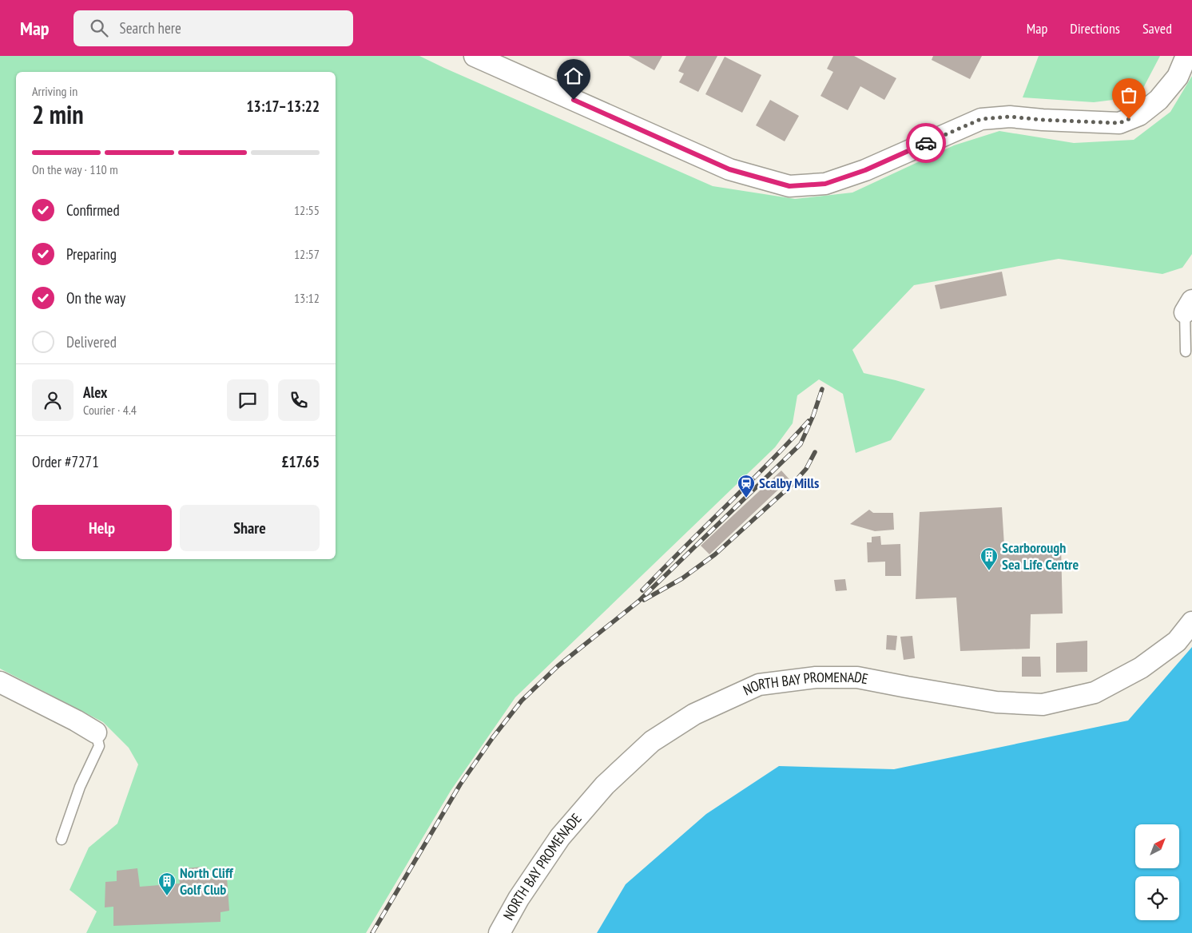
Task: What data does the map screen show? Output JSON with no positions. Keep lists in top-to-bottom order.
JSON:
{
  "streets": {
    "street": ["NORTH BAY PROMENADE"]
  },
  "places": {
    "station": ["Scalby Mills"],
    "building": ["Scarborough Sea Life Centre", "North Cliff Golf Club"]
  },
  "north": "top right",
  "page": {
    "header": "Map",
    "search": "Search here",
    "nav": ["Map", "Directions", "Saved"],
    "heading": ["2 min", "Arriving in", "13:17–13:22"],
    "panel": [
      "Alex",
      "Courier · 4.4",
      "Order #7271",
      "£17.65"
    ],
    "bar": "On the way · 110 m",
    "list": [
      ["Confirmed", "12:55"],
      ["Preparing", "12:57"],
      ["On the way", "13:12"],
      "Delivered"
    ],
    "buttons": ["Help", "Share"]
  }
}
